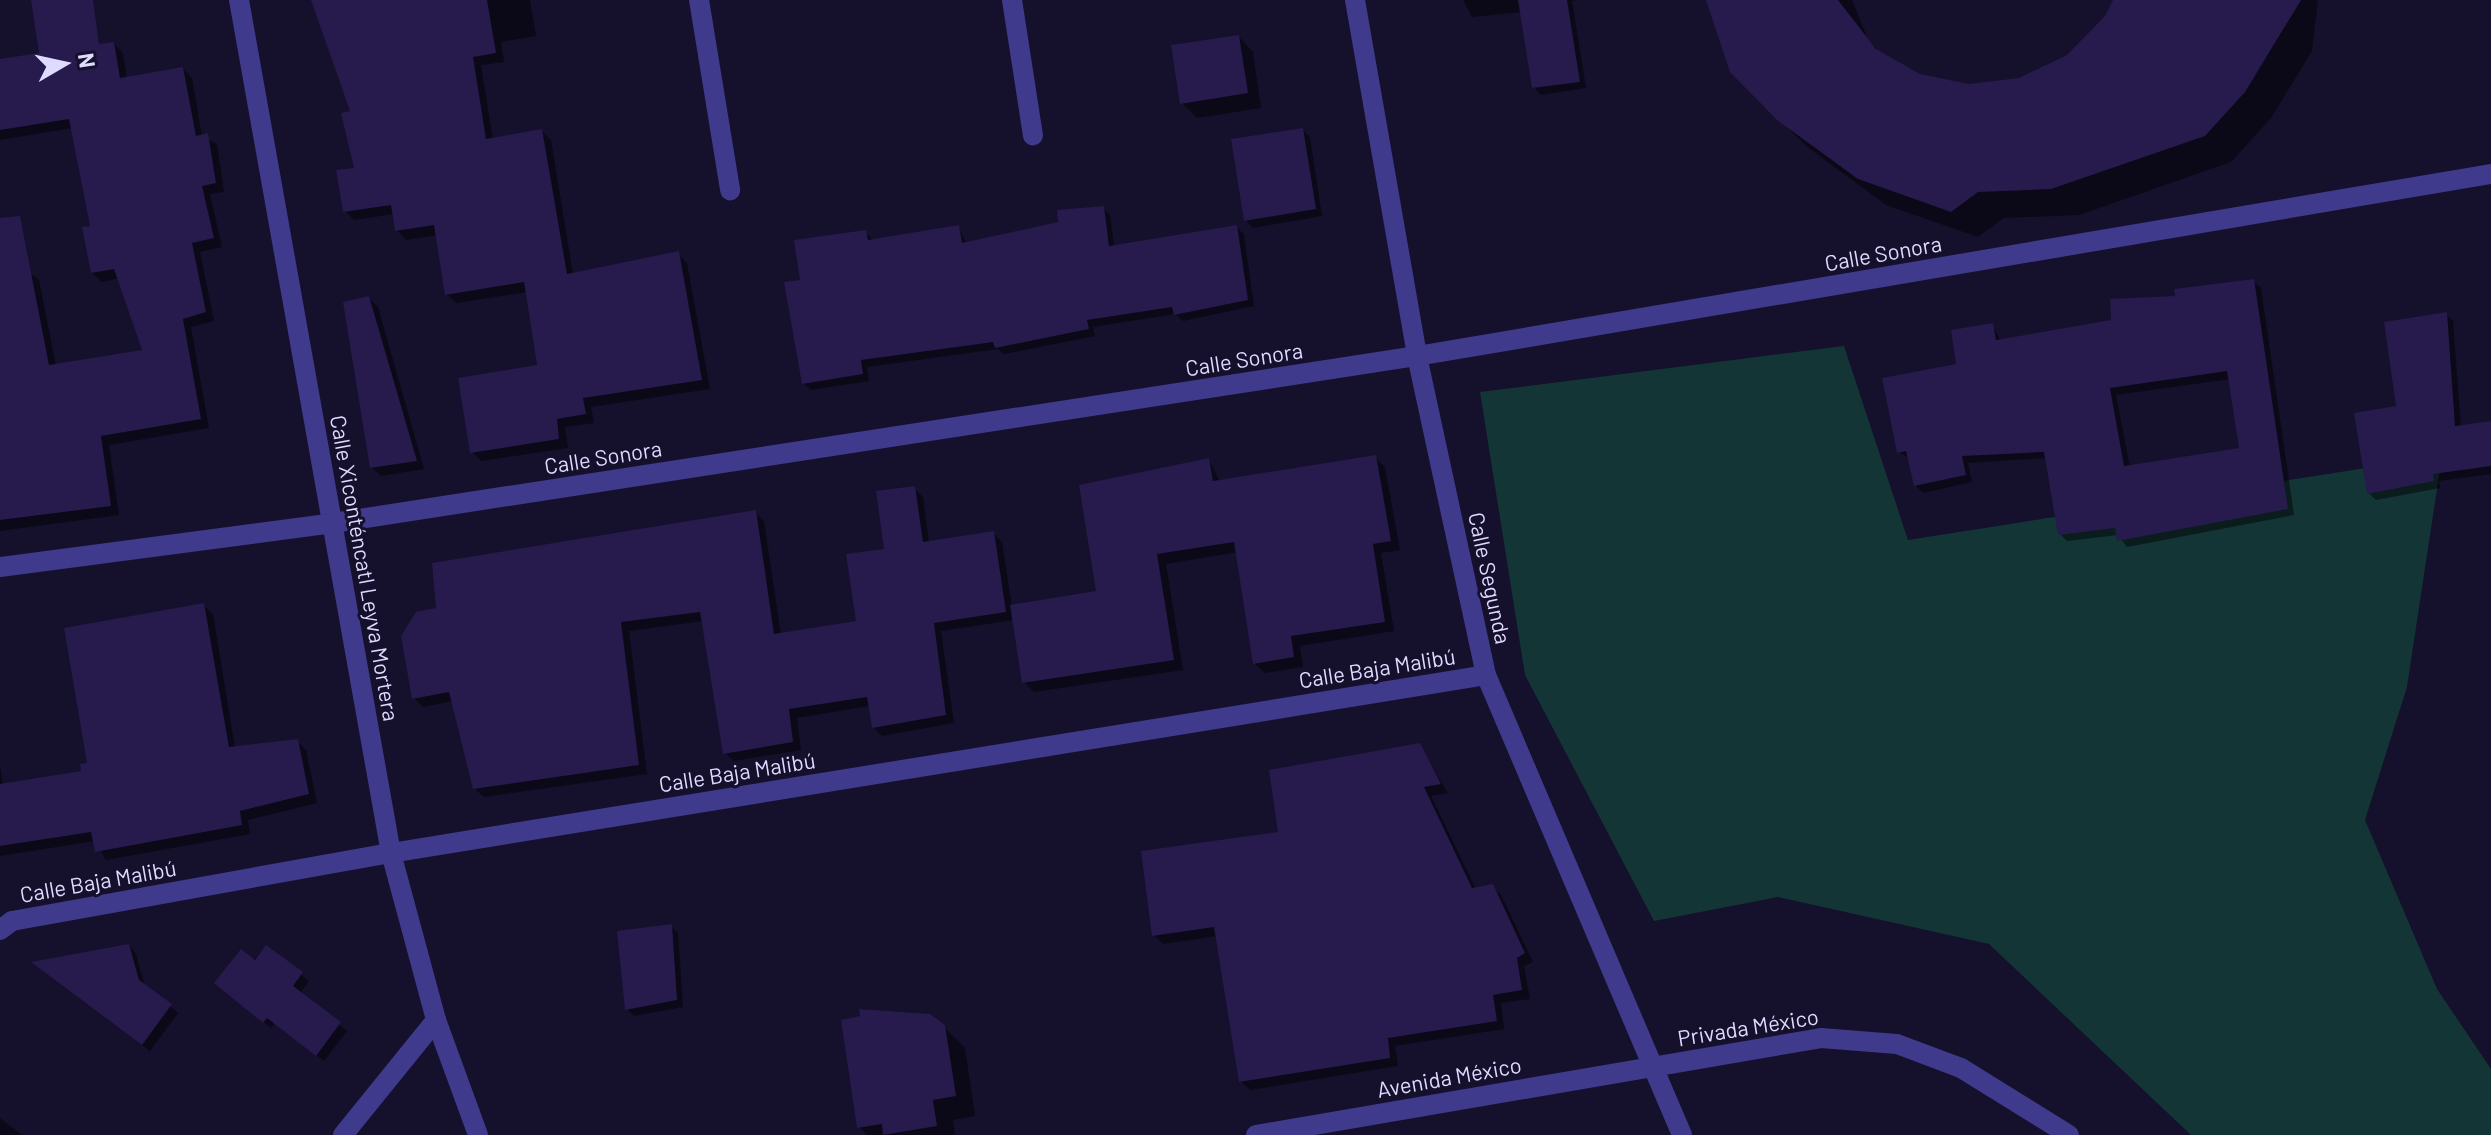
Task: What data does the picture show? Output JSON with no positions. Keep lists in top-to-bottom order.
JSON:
{
  "streets": {
    "street": [
      "Calle Sonora",
      "Calle Xiconténcatl Leyva Mortera",
      "Calle Segunda",
      "Calle Baja Malibú",
      "Privada México",
      "Avenida México"
    ]
  },
  "crossings": [
    ["Calle Sonora", "Calle Xiconténcatl Leyva Mortera"],
    ["Calle Sonora", "Calle Segunda"],
    ["Calle Xiconténcatl Leyva Mortera", "Calle Baja Malibú"],
    ["Calle Segunda", "Calle Baja Malibú"],
    ["Calle Segunda", "Privada México"],
    ["Calle Segunda", "Avenida México"],
    ["Privada México", "Avenida México"]
  ],
  "north": "right"
}
